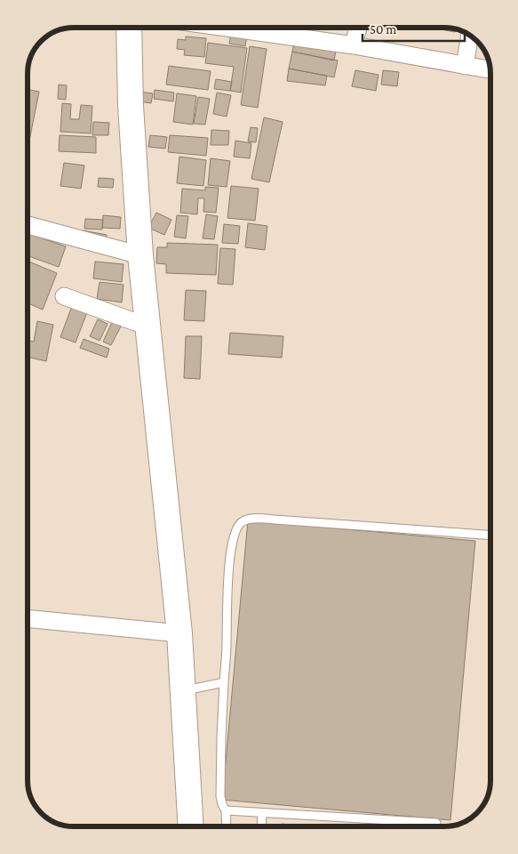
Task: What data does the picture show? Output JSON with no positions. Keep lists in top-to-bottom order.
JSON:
{
  "scale_bar": "50 m"
}
